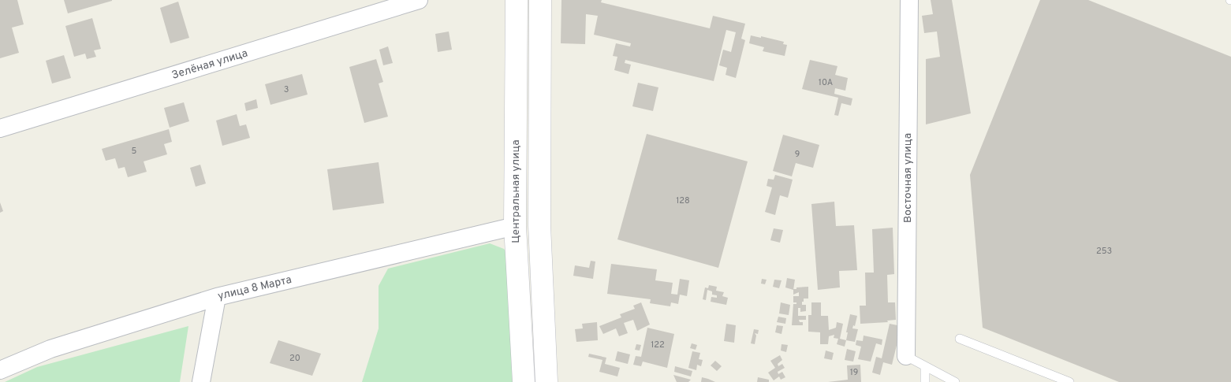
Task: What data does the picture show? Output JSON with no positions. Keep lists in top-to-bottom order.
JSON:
{
  "streets": {
    "main road": ["Центральная улица"],
    "street": ["Зелёная улица", "Восточная улица", "улица 8 Марта"]
  },
  "crossings": [
    ["Центральная улица", "улица 8 Марта"]
  ],
  "house_numbers": [
    "10А",
    "3",
    "5",
    "9",
    "128",
    "253",
    "122",
    "20",
    "19"
  ]
}
